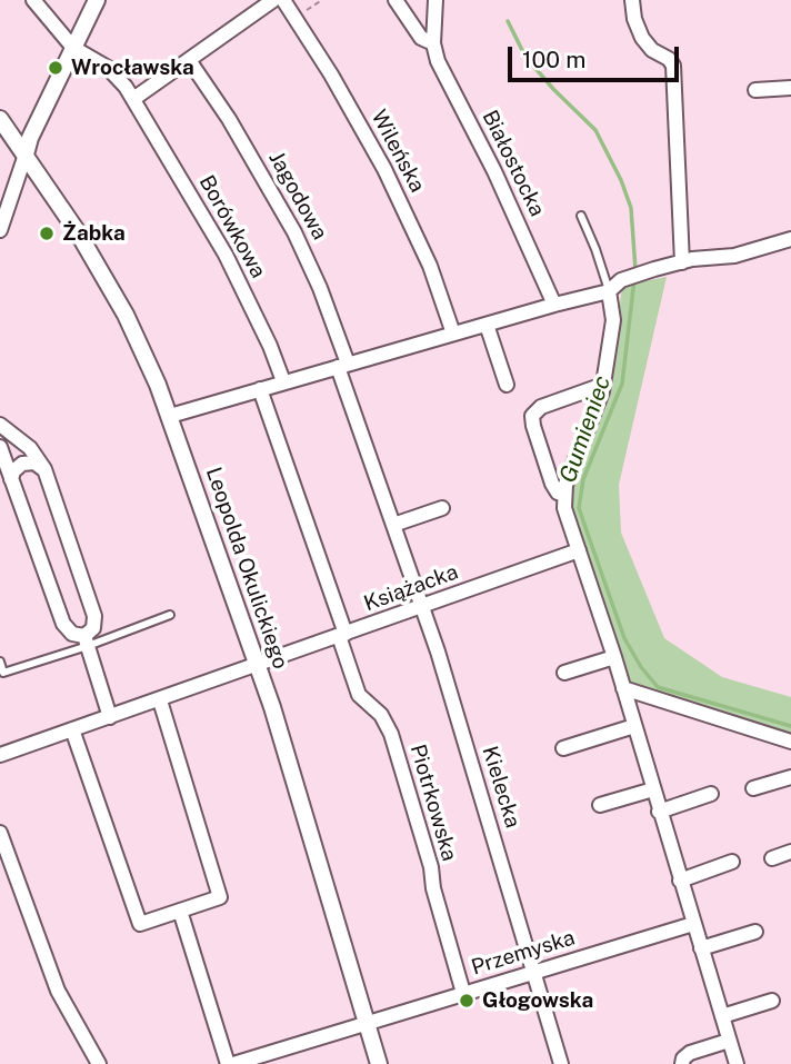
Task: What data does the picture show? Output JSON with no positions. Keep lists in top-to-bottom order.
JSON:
{
  "streets": {
    "street": [
      "Wileńska",
      "Białostocka",
      "Jagodowa",
      "Borówkowa",
      "Leopolda Okulickiego",
      "Książacka",
      "Kielecka",
      "Piotrkowska",
      "Przemyska"
    ]
  },
  "crossings": [
    ["Jagodowa", "Kielecka"],
    ["Leopolda Okulickiego", "Książacka"],
    ["Leopolda Okulickiego", "Przemyska"],
    ["Książacka", "Kielecka"],
    ["Książacka", "Piotrkowska"],
    ["Kielecka", "Przemyska"],
    ["Piotrkowska", "Przemyska"]
  ],
  "water": ["Gumieniec"],
  "places": ["Wrocławska", "Żabka", "Głogowska"],
  "scale_bar": "100 m"
}
